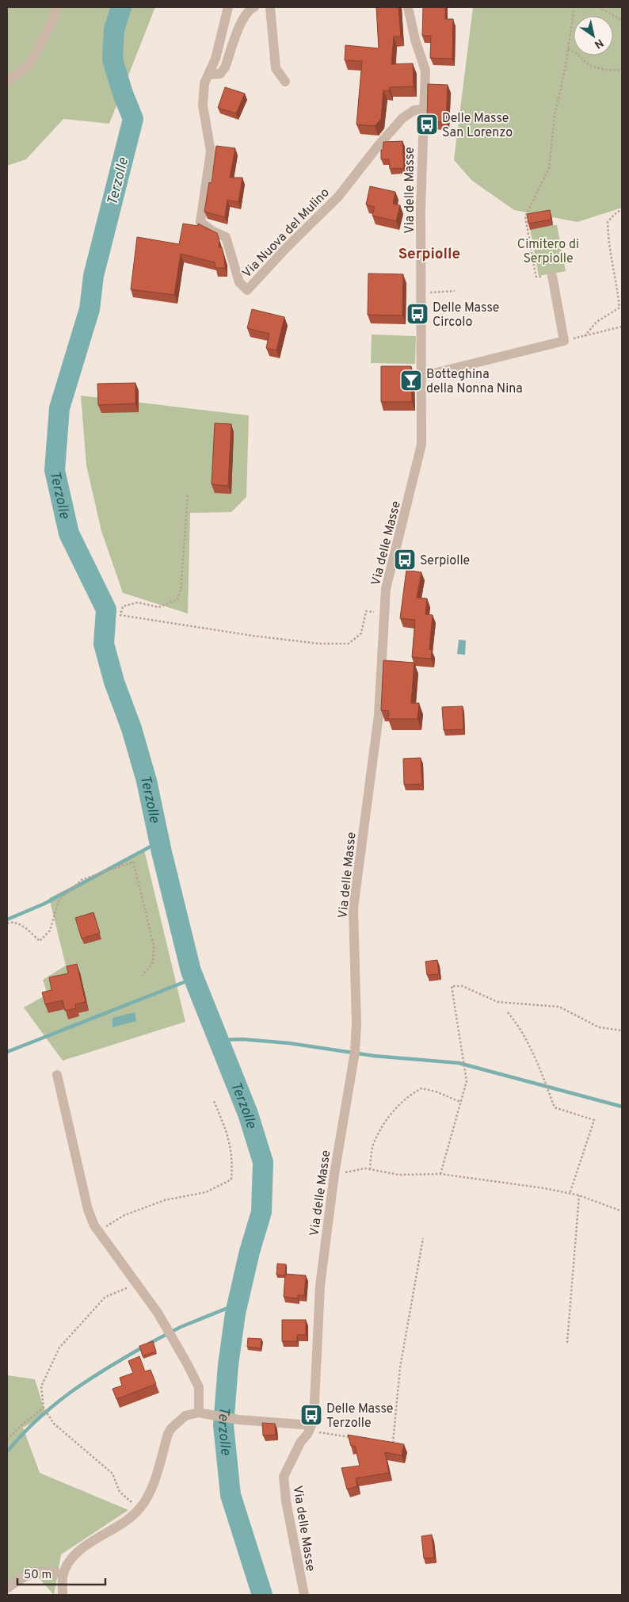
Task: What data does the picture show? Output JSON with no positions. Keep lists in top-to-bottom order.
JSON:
{
  "streets": {
    "street": ["Via delle Masse", "Via Nuova del Mulino"]
  },
  "crossings": [
    ["Via delle Masse", "Via Nuova del Mulino"]
  ],
  "districts": ["Serpiolle"],
  "water": ["Terzolle"],
  "parks": ["Cimitero di Serpiolle"],
  "places": {
    "bus stop": [
      "Delle Masse San Lorenzo",
      "Delle Masse Circolo",
      "Serpiolle",
      "Delle Masse Terzolle"
    ],
    "bar": ["Botteghina della Nonna Nina"]
  },
  "scale_bar": "50 m",
  "north": "bottom right"
}
